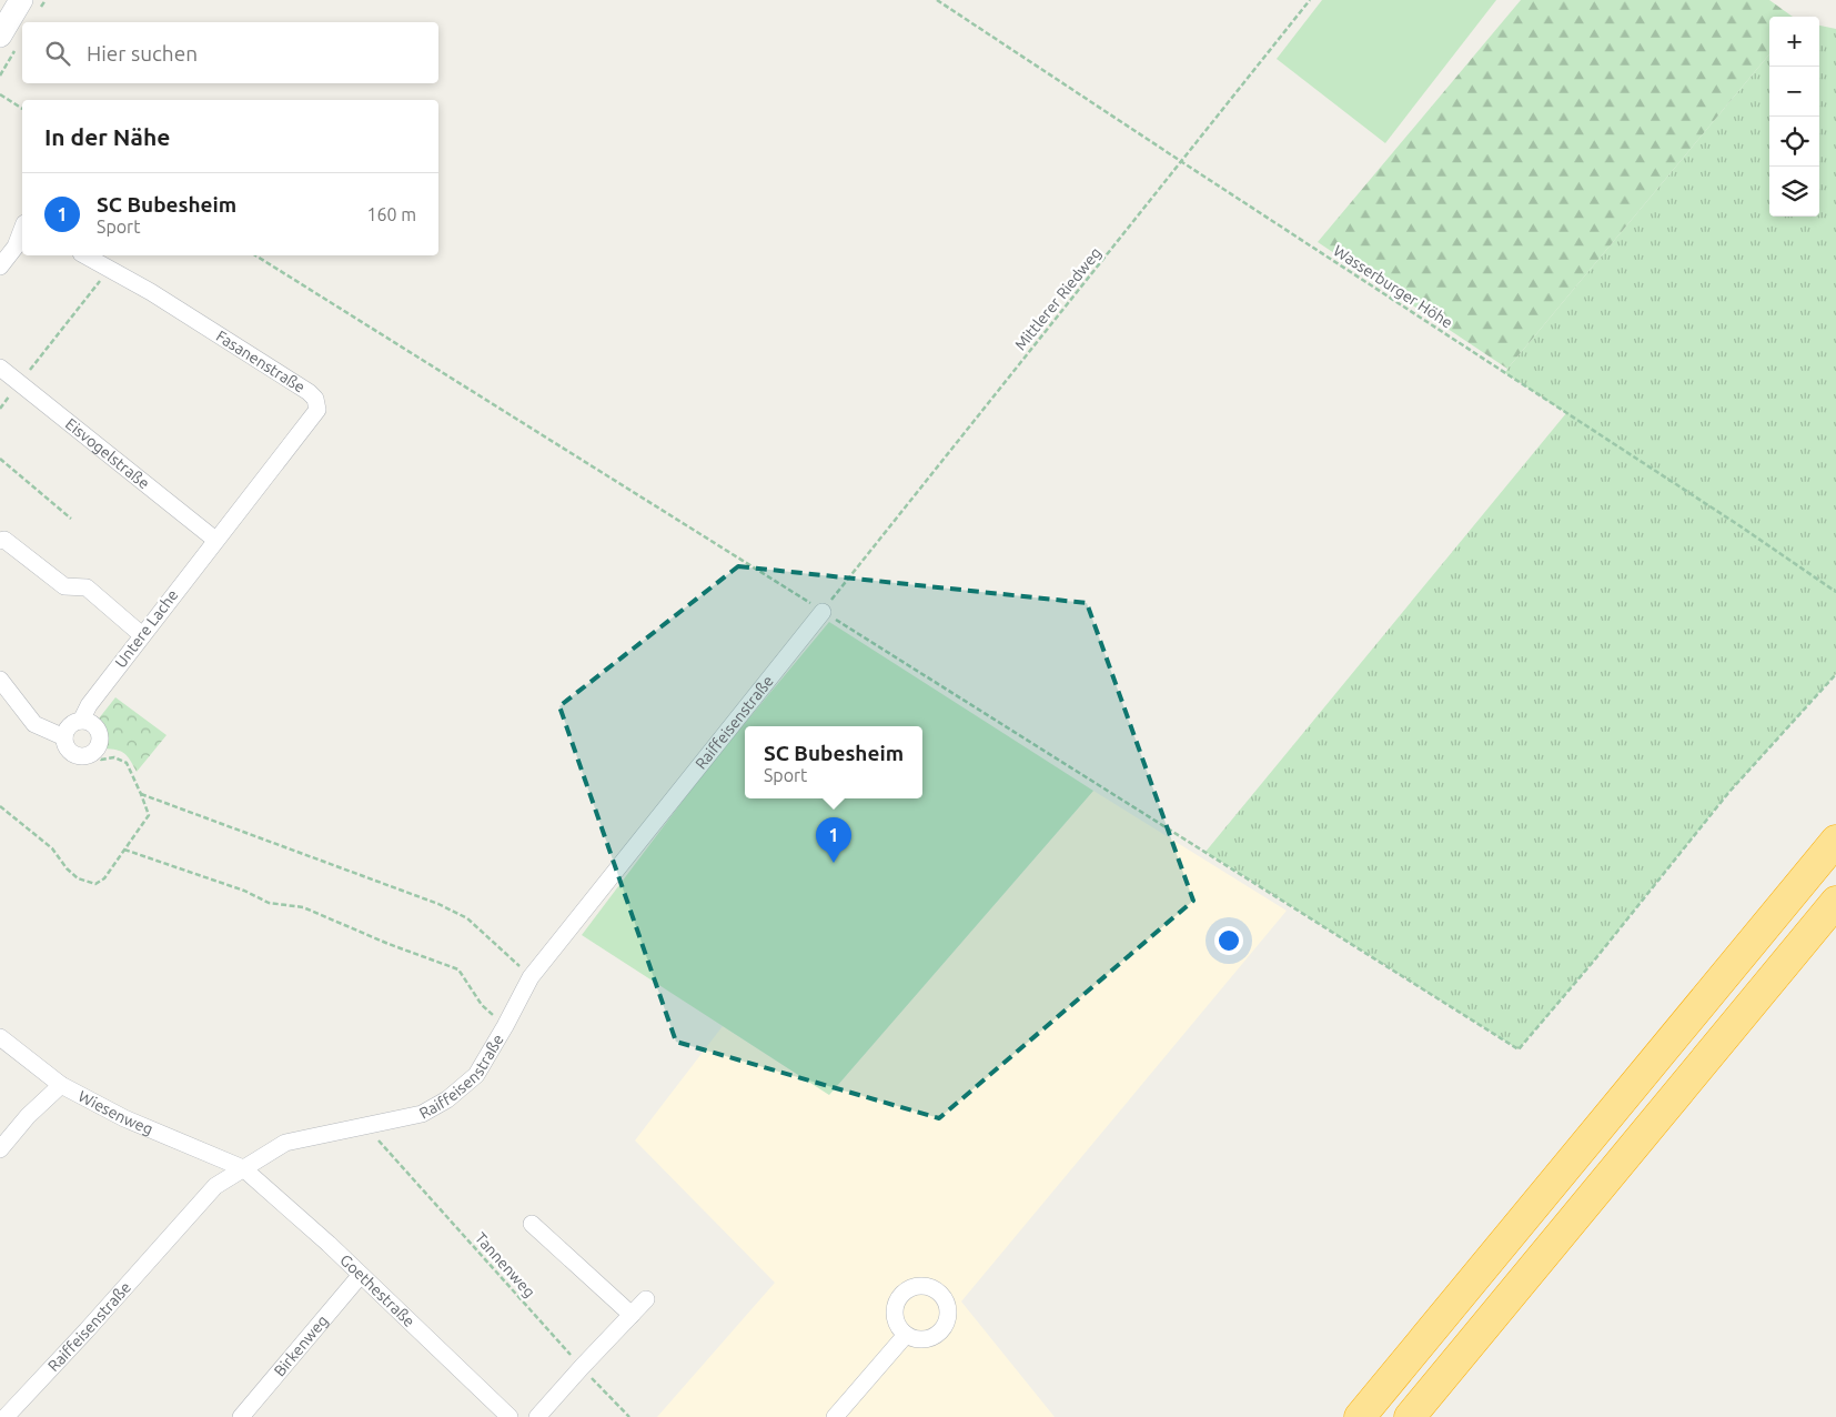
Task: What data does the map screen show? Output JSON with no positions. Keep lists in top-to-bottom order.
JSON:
{
  "streets": {
    "street": [
      "Fasanenstraße",
      "Eisvogelstraße",
      "Untere Lache",
      "Raiffeisenstraße",
      "Wiesenweg",
      "Goethestraße",
      "Birkenweg"
    ],
    "path": ["Wasserburger Höhe", "Mittlerer Riedweg", "Tannenweg"]
  },
  "crossings": [
    ["Wasserburger Höhe", "Mittlerer Riedweg"],
    ["Mittlerer Riedweg", "Raiffeisenstraße"],
    ["Fasanenstraße", "Eisvogelstraße"],
    ["Fasanenstraße", "Untere Lache"],
    ["Eisvogelstraße", "Untere Lache"],
    ["Raiffeisenstraße", "Wiesenweg"],
    ["Raiffeisenstraße", "Tannenweg"],
    ["Raiffeisenstraße", "Goethestraße"],
    ["Wiesenweg", "Goethestraße"],
    ["Goethestraße", "Birkenweg"]
  ],
  "page": {
    "map_buttons": ["+", "−"],
    "search": "Hier suchen",
    "heading": "In der Nähe",
    "list": [
      {
        "mark": "1",
        "name": "SC Bubesheim",
        "note": "Sport",
        "value": "160 m"
      }
    ],
    "popup": ["SC Bubesheim", "Sport"],
    "pins": "1"
  }
}
